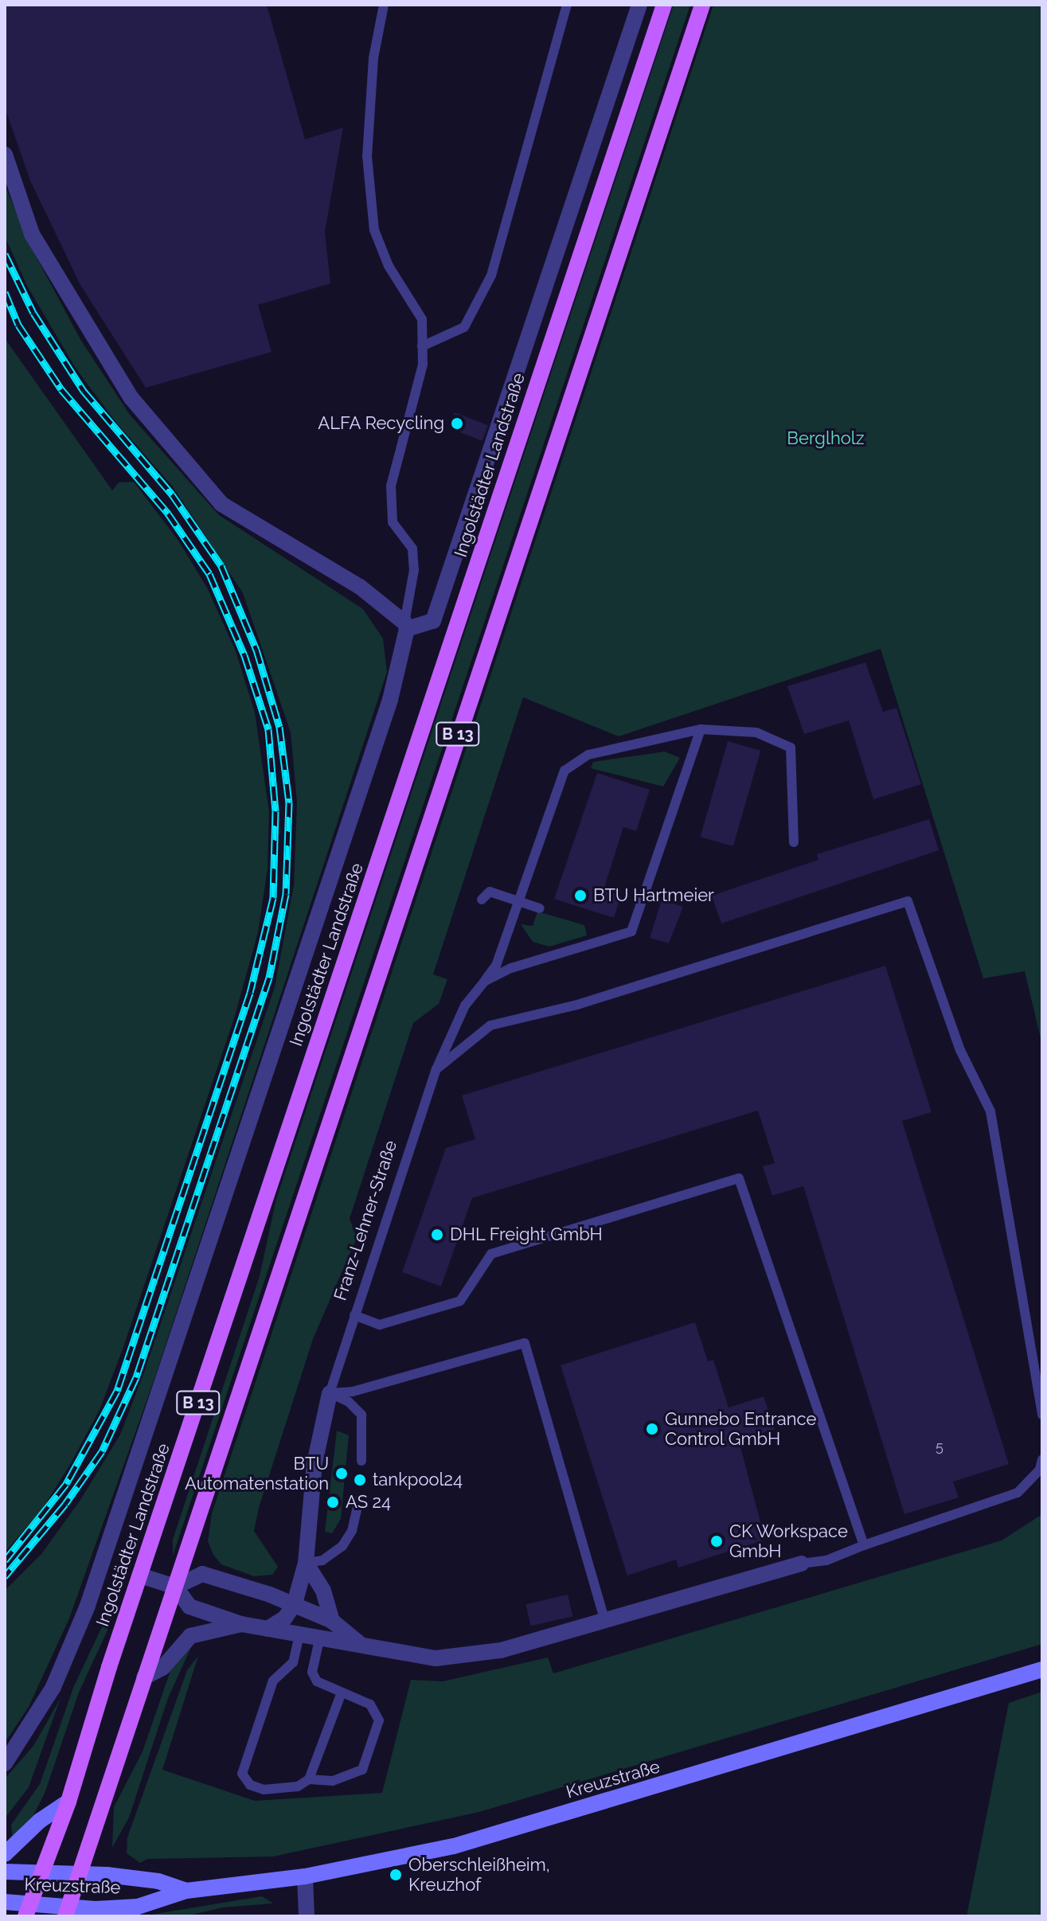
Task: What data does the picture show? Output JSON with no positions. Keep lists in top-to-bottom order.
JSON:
{
  "streets": {
    "main road": ["Ingolstädter Landstraße", "B 13", "Kreuzstraße"],
    "street": ["Franz-Lehner-Straße"]
  },
  "crossings": [
    ["Ingolstädter Landstraße", "Kreuzstraße"],
    ["B 13", "Kreuzstraße"]
  ],
  "parks": ["Berglholz"],
  "places": [
    "ALFA Recycling",
    "BTU Hartmeier",
    "DHL Freight GmbH",
    "Gunnebo Entrance Control GmbH",
    "BTU Automatenstation",
    "tankpool24",
    "AS 24",
    "CK Workspace GmbH",
    "Oberschleißheim, Kreuzhof"
  ],
  "house_numbers": ["5"]
}
